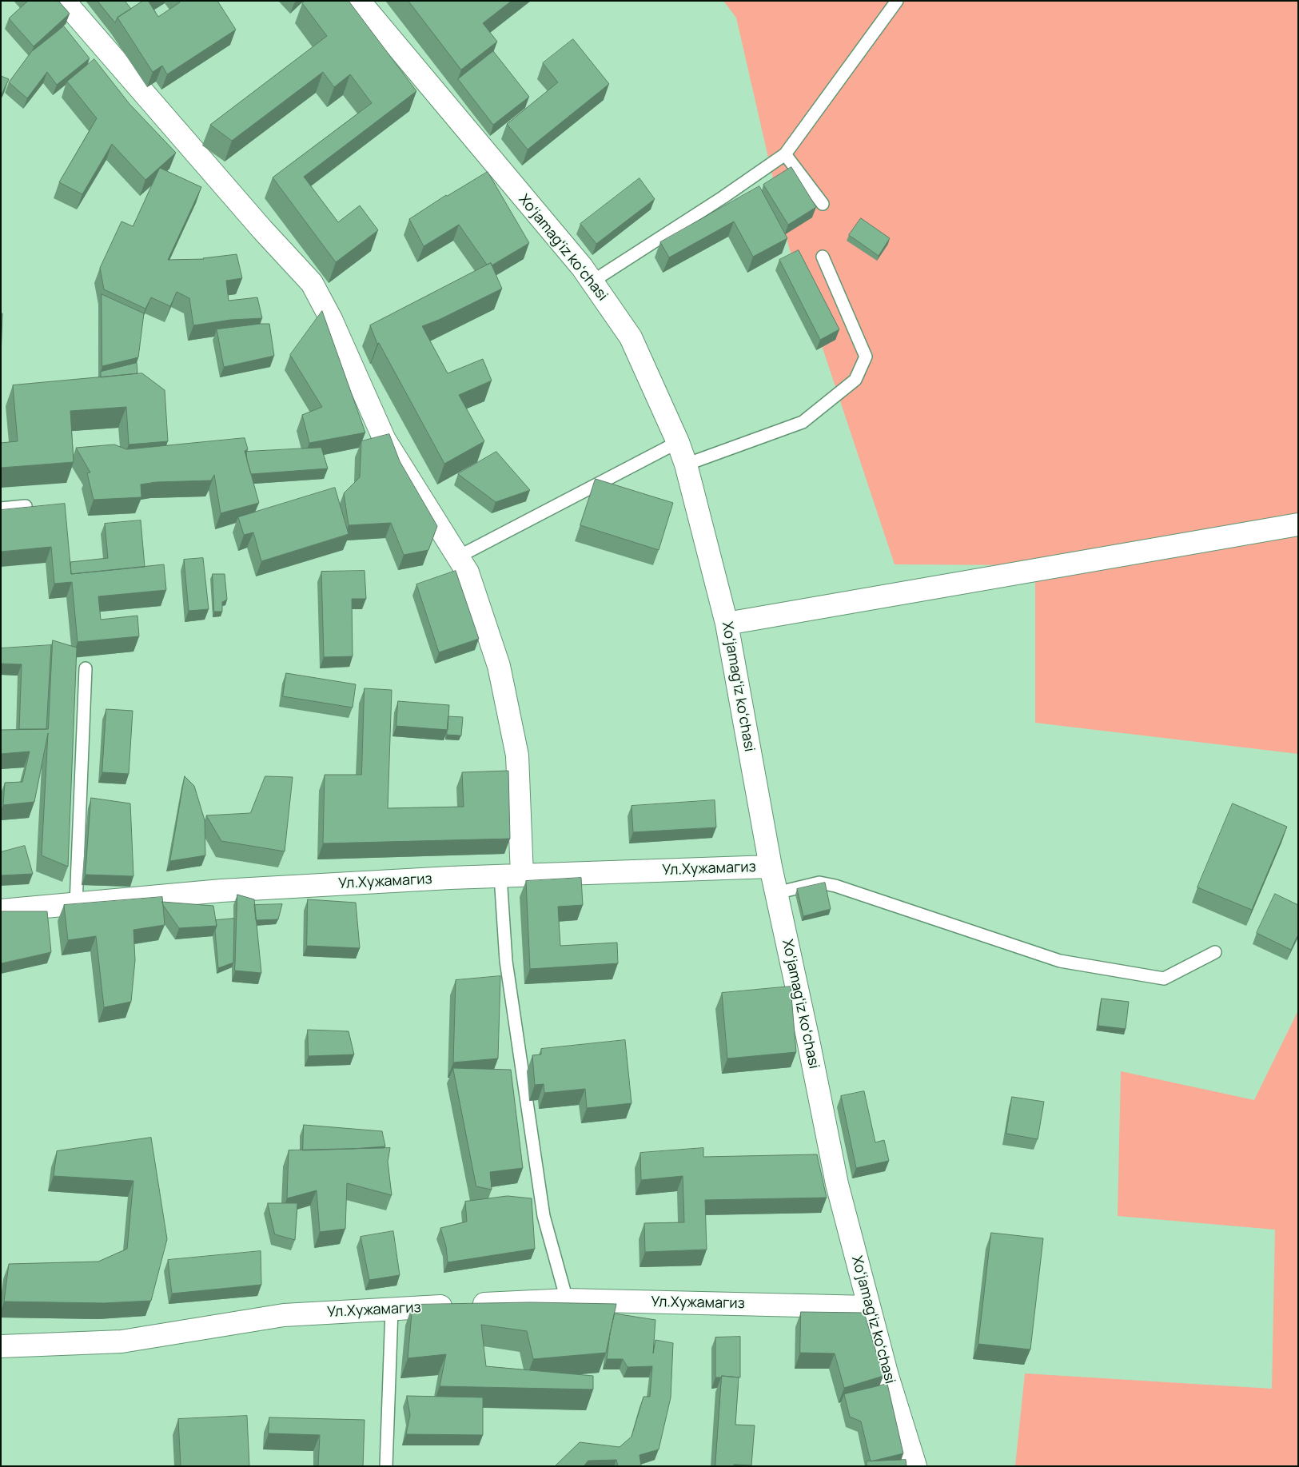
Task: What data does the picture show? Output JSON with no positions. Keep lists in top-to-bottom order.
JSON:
{
  "streets": {
    "street": ["Xoʻjamagʻiz koʻchasi", "Ул.Хужамагиз"]
  },
  "crossings": [
    ["Xoʻjamagʻiz koʻchasi", "Ул.Хужамагиз"]
  ]
}
